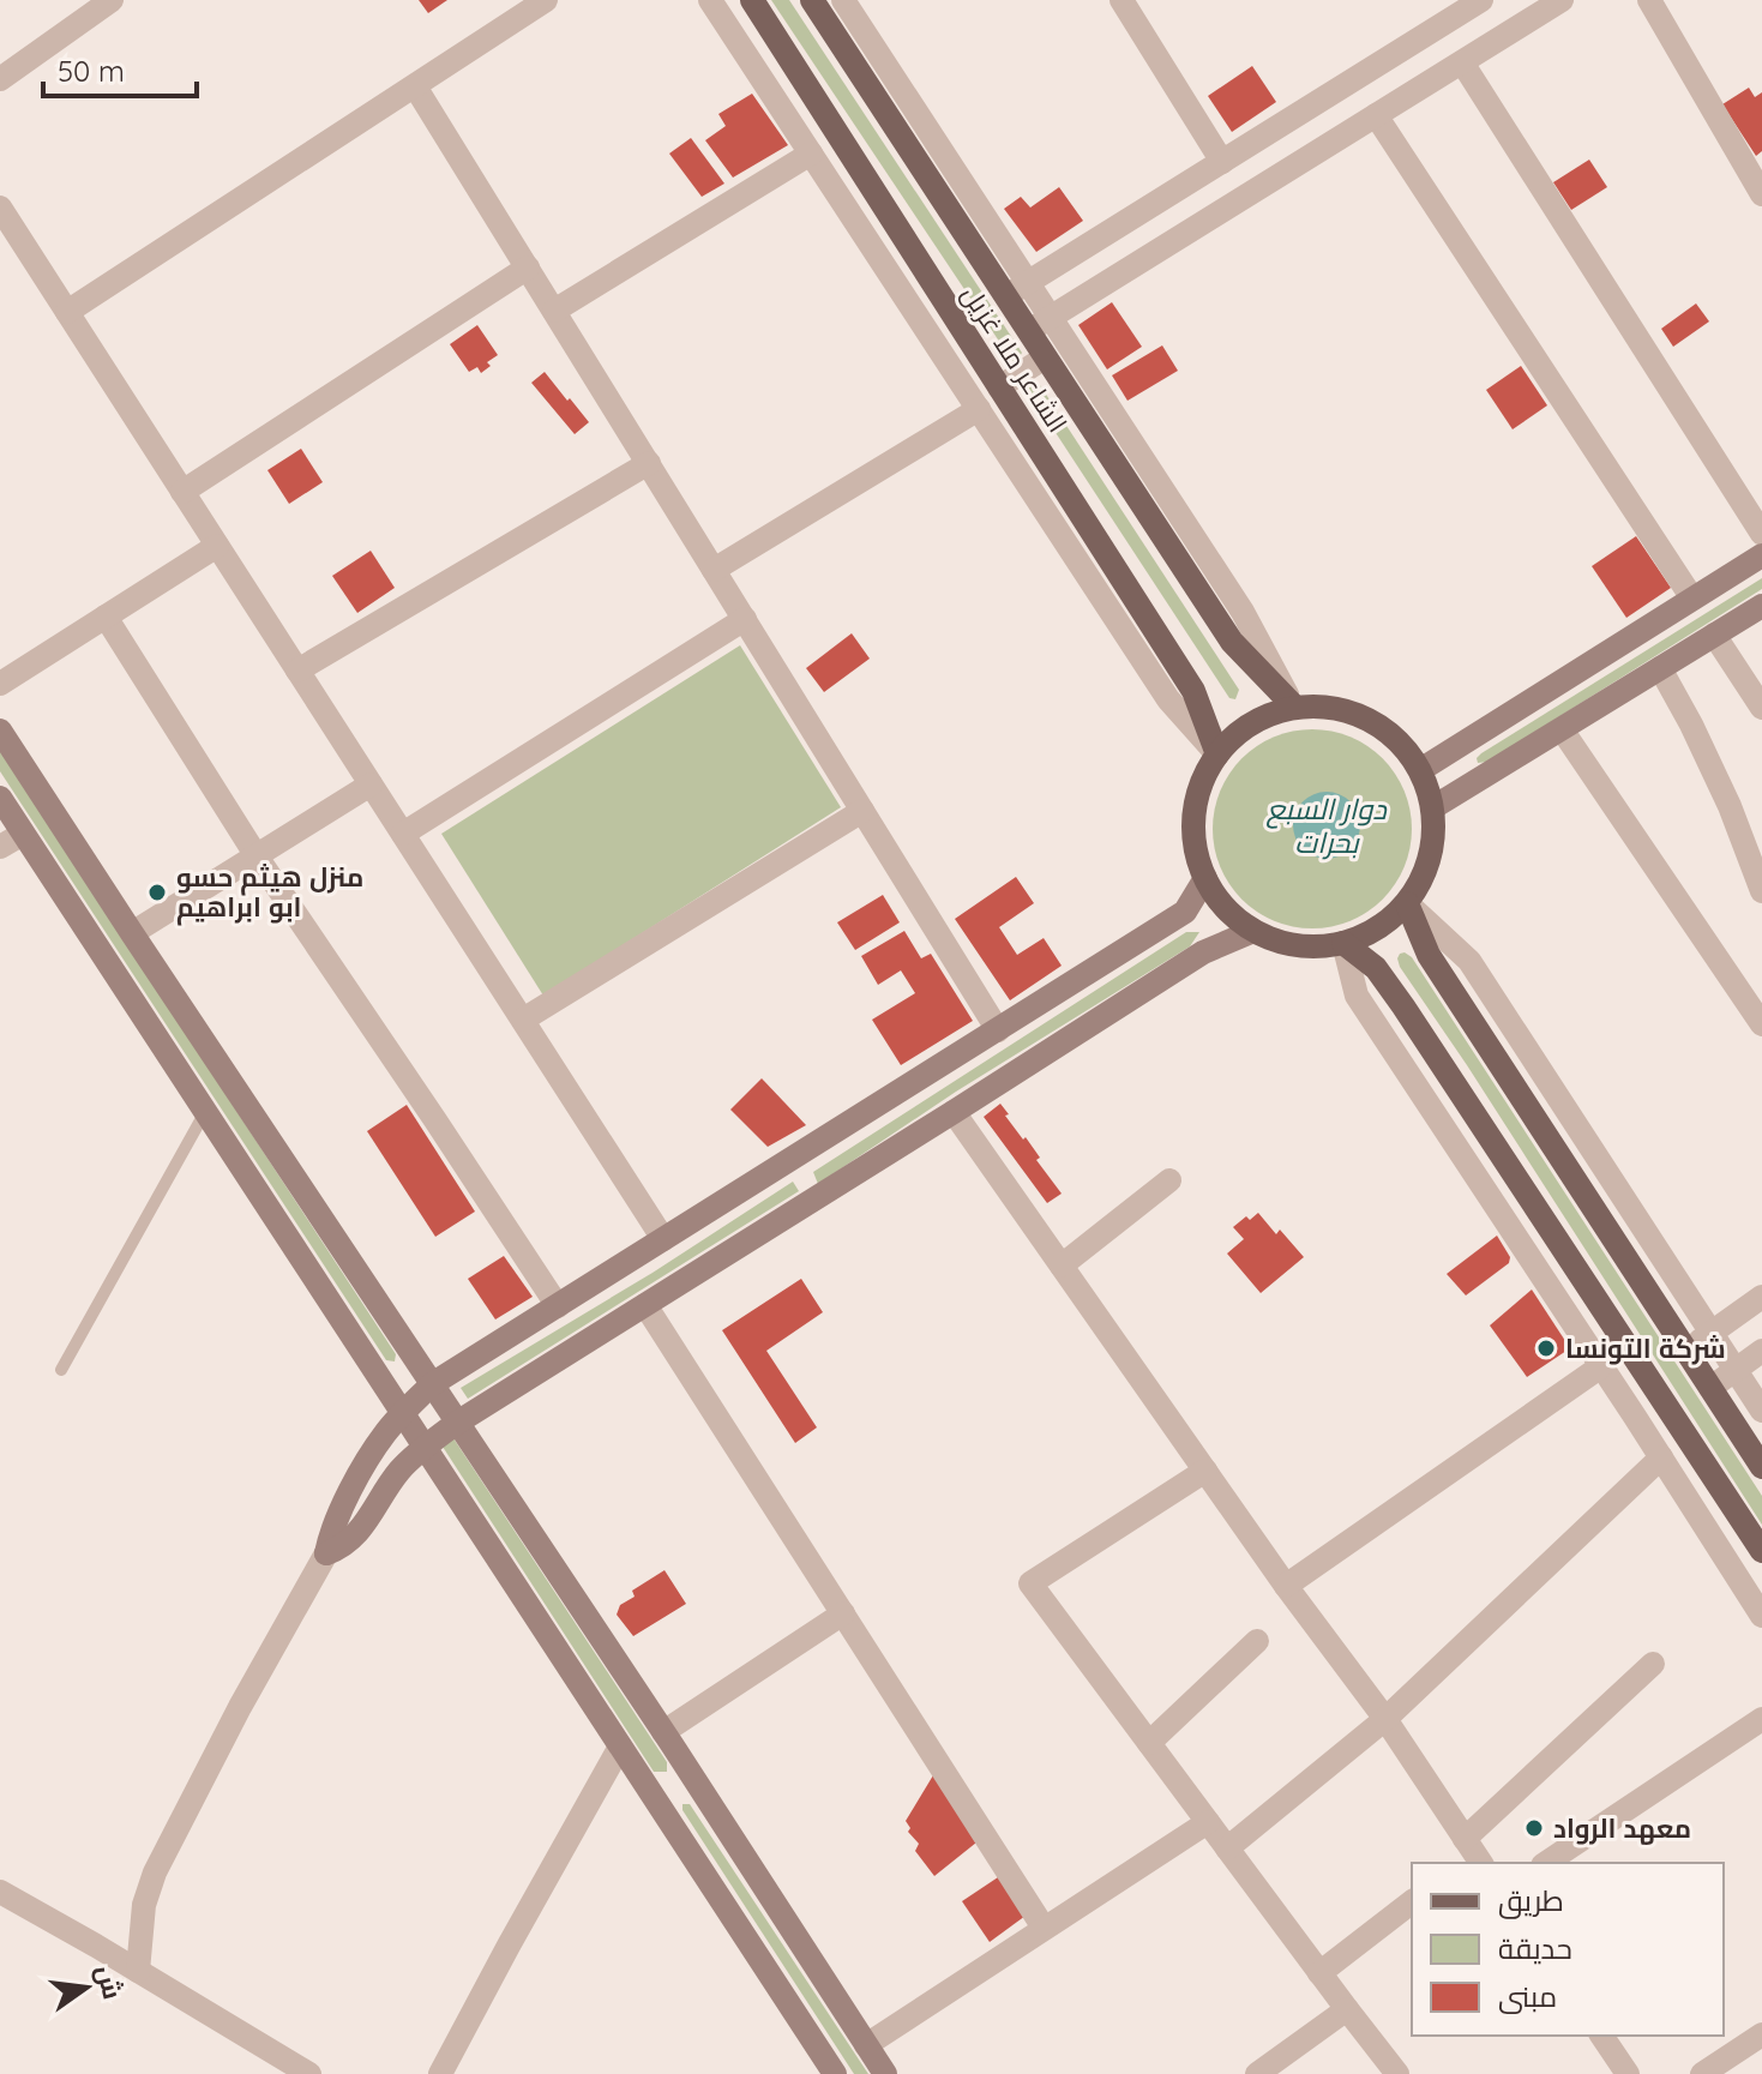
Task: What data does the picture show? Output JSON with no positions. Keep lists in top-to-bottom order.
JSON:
{
  "streets": {
    "main road": ["الشاعر ملا غزيل"]
  },
  "water": ["دوار السبع بحرات"],
  "places": ["منزل هيثم حسو ابو ابراهيم", "شركة التونسا", "معهد الرواد"],
  "legend": ["طريق", "حديقة", "مبنى"],
  "scale_bar": "50 m",
  "north": "right"
}
